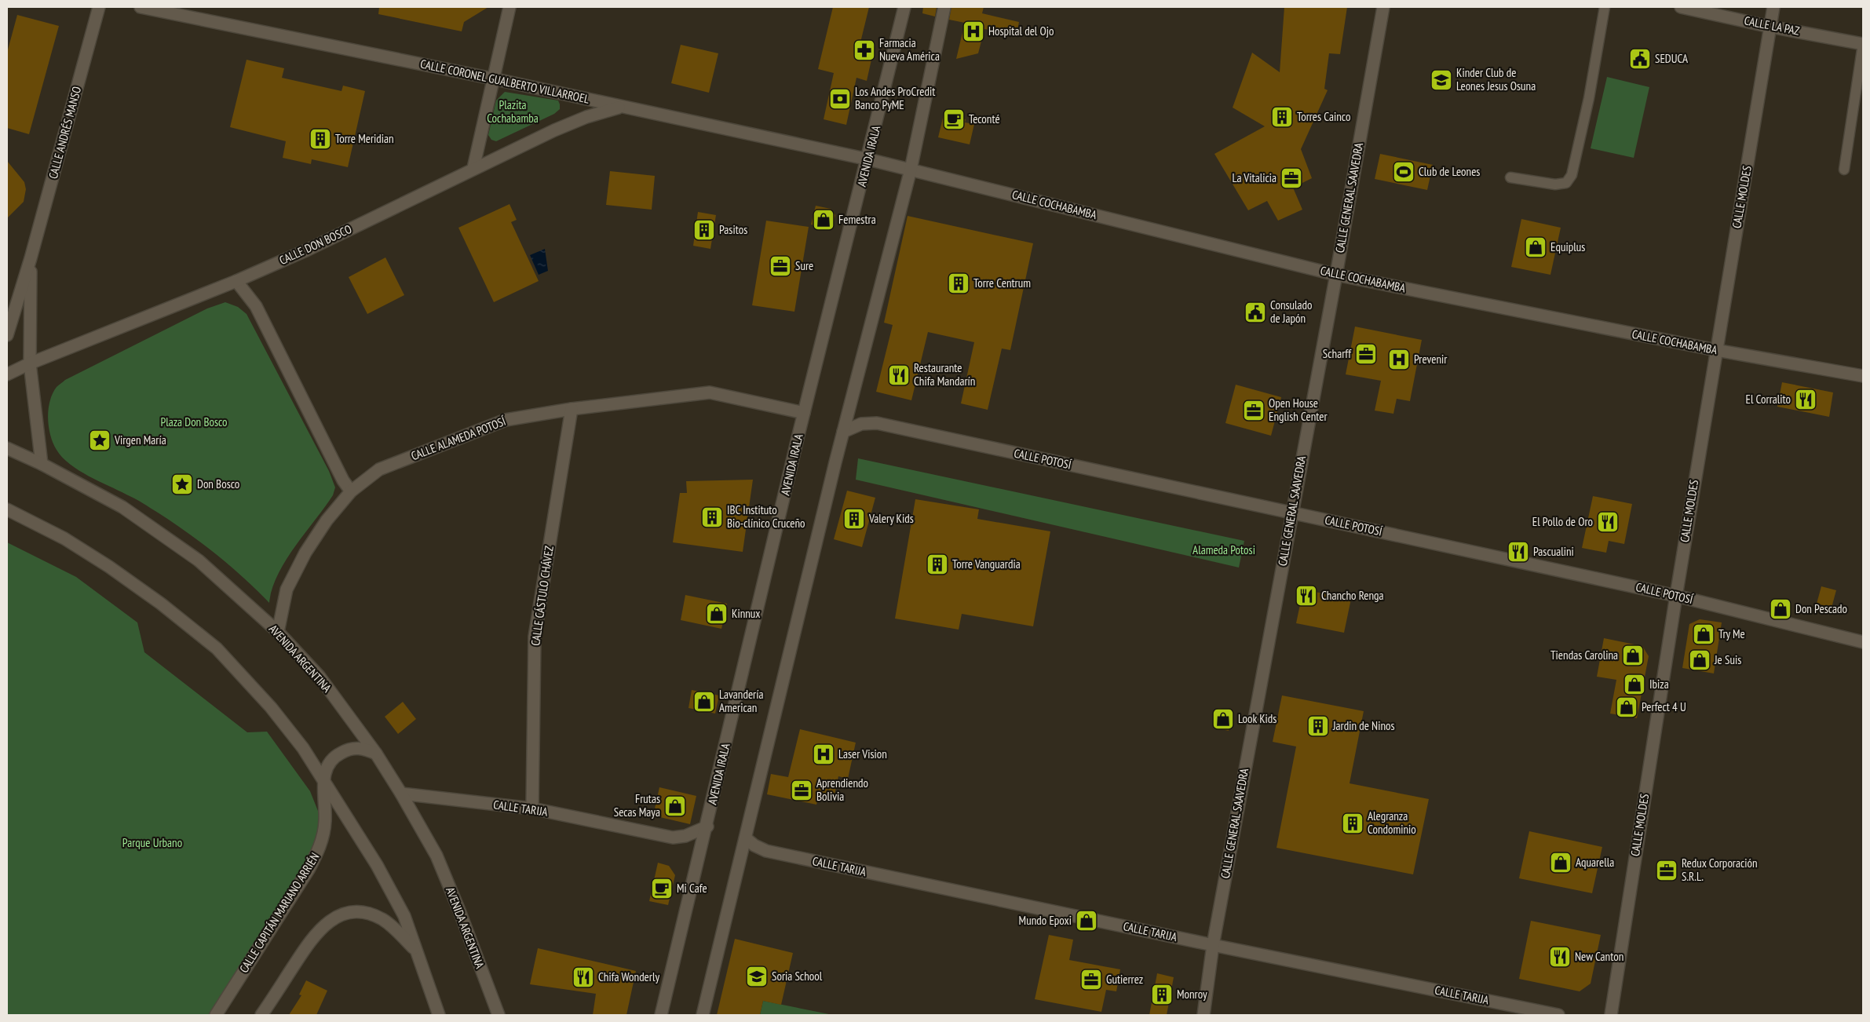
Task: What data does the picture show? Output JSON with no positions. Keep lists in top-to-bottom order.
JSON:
{
  "streets": {
    "street": [
      "CALLE LA PAZ",
      "CALLE CORONEL GUALBERTO VILLARROEL",
      "CALLE ANDRÉS MANSO",
      "AVENIDA IRALA",
      "CALLE MOLDES",
      "CALLE GENERAL SAAVEDRA",
      "CALLE COCHABAMBA",
      "CALLE DON BOSCO",
      "CALLE ALAMEDA POTOSÍ",
      "CALLE POTOSÍ",
      "CALLE CÁSTULO CHÁVEZ",
      "AVENIDA ARGENTINA",
      "CALLE TARIJA",
      "CALLE CAPITÁN MARIANO ARRIÉN"
    ]
  },
  "crossings": [
    ["CALLE LA PAZ", "CALLE MOLDES"],
    ["CALLE CORONEL GUALBERTO VILLARROEL", "AVENIDA IRALA"],
    ["CALLE CORONEL GUALBERTO VILLARROEL", "CALLE COCHABAMBA"],
    ["CALLE CORONEL GUALBERTO VILLARROEL", "CALLE DON BOSCO"],
    ["CALLE ANDRÉS MANSO", "CALLE DON BOSCO"],
    ["CALLE ANDRÉS MANSO", "AVENIDA ARGENTINA"],
    ["AVENIDA IRALA", "CALLE COCHABAMBA"],
    ["AVENIDA IRALA", "CALLE ALAMEDA POTOSÍ"],
    ["AVENIDA IRALA", "CALLE TARIJA"],
    ["CALLE MOLDES", "CALLE COCHABAMBA"],
    ["CALLE MOLDES", "CALLE POTOSÍ"],
    ["CALLE GENERAL SAAVEDRA", "CALLE COCHABAMBA"],
    ["CALLE GENERAL SAAVEDRA", "CALLE POTOSÍ"],
    ["CALLE GENERAL SAAVEDRA", "CALLE TARIJA"],
    ["CALLE ALAMEDA POTOSÍ", "CALLE CÁSTULO CHÁVEZ"],
    ["CALLE ALAMEDA POTOSÍ", "AVENIDA ARGENTINA"],
    ["CALLE CÁSTULO CHÁVEZ", "CALLE TARIJA"],
    ["AVENIDA ARGENTINA", "CALLE TARIJA"]
  ],
  "parks": [
    "Plazita Cochabamba",
    "Plaza Don Bosco",
    "Alameda Potosi",
    "Parque Urbano"
  ],
  "places": {
    "hospital": ["Hospital del Ojo", "Prevenir", "Laser Vision"],
    "pharmacy": ["Farmacia Nueva América"],
    "public building": ["SEDUCA", "Consulado de Japón"],
    "school or university": ["Kinder Club de Leones Jesus Osuna", "Soria School"],
    "bank": ["Los Andes ProCredit Banco PyME"],
    "building": [
      "Torres Cainco",
      "Torre Meridian",
      "Pasitos",
      "Torre Centrum",
      "IBC Instituto Bio-clínico Cruceño",
      "Valery Kids",
      "Torre Vanguardia",
      "Jardin de Ninos",
      "Alegranza Condominio",
      "Monroy"
    ],
    "cafe": ["Teconté", "Mi Cafe"],
    "sports": ["Club de Leones"],
    "office": [
      "La Vitalicia",
      "Sure",
      "Scharff",
      "Open House English Center",
      "Aprendiendo Bolivia",
      "Redux Corporación S.R.L.",
      "Gutierrez"
    ],
    "shop": [
      "Femestra",
      "Equiplus",
      "Don Pescado",
      "Kinnux",
      "Try Me",
      "Tiendas Carolina",
      "Je Suis",
      "Ibiza",
      "Lavandería American",
      "Perfect 4 U",
      "Look Kids",
      "Frutas Secas Maya",
      "Aquarella",
      "Mundo Epoxi"
    ],
    "restaurant": [
      "Restaurante Chifa Mandarín",
      "El Corralito",
      "El Pollo de Oro",
      "Pascualini",
      "Chancho Renga",
      "New Canton",
      "Chifa Wonderly"
    ],
    "place": ["Virgen María", "Don Bosco"]
  }
}
